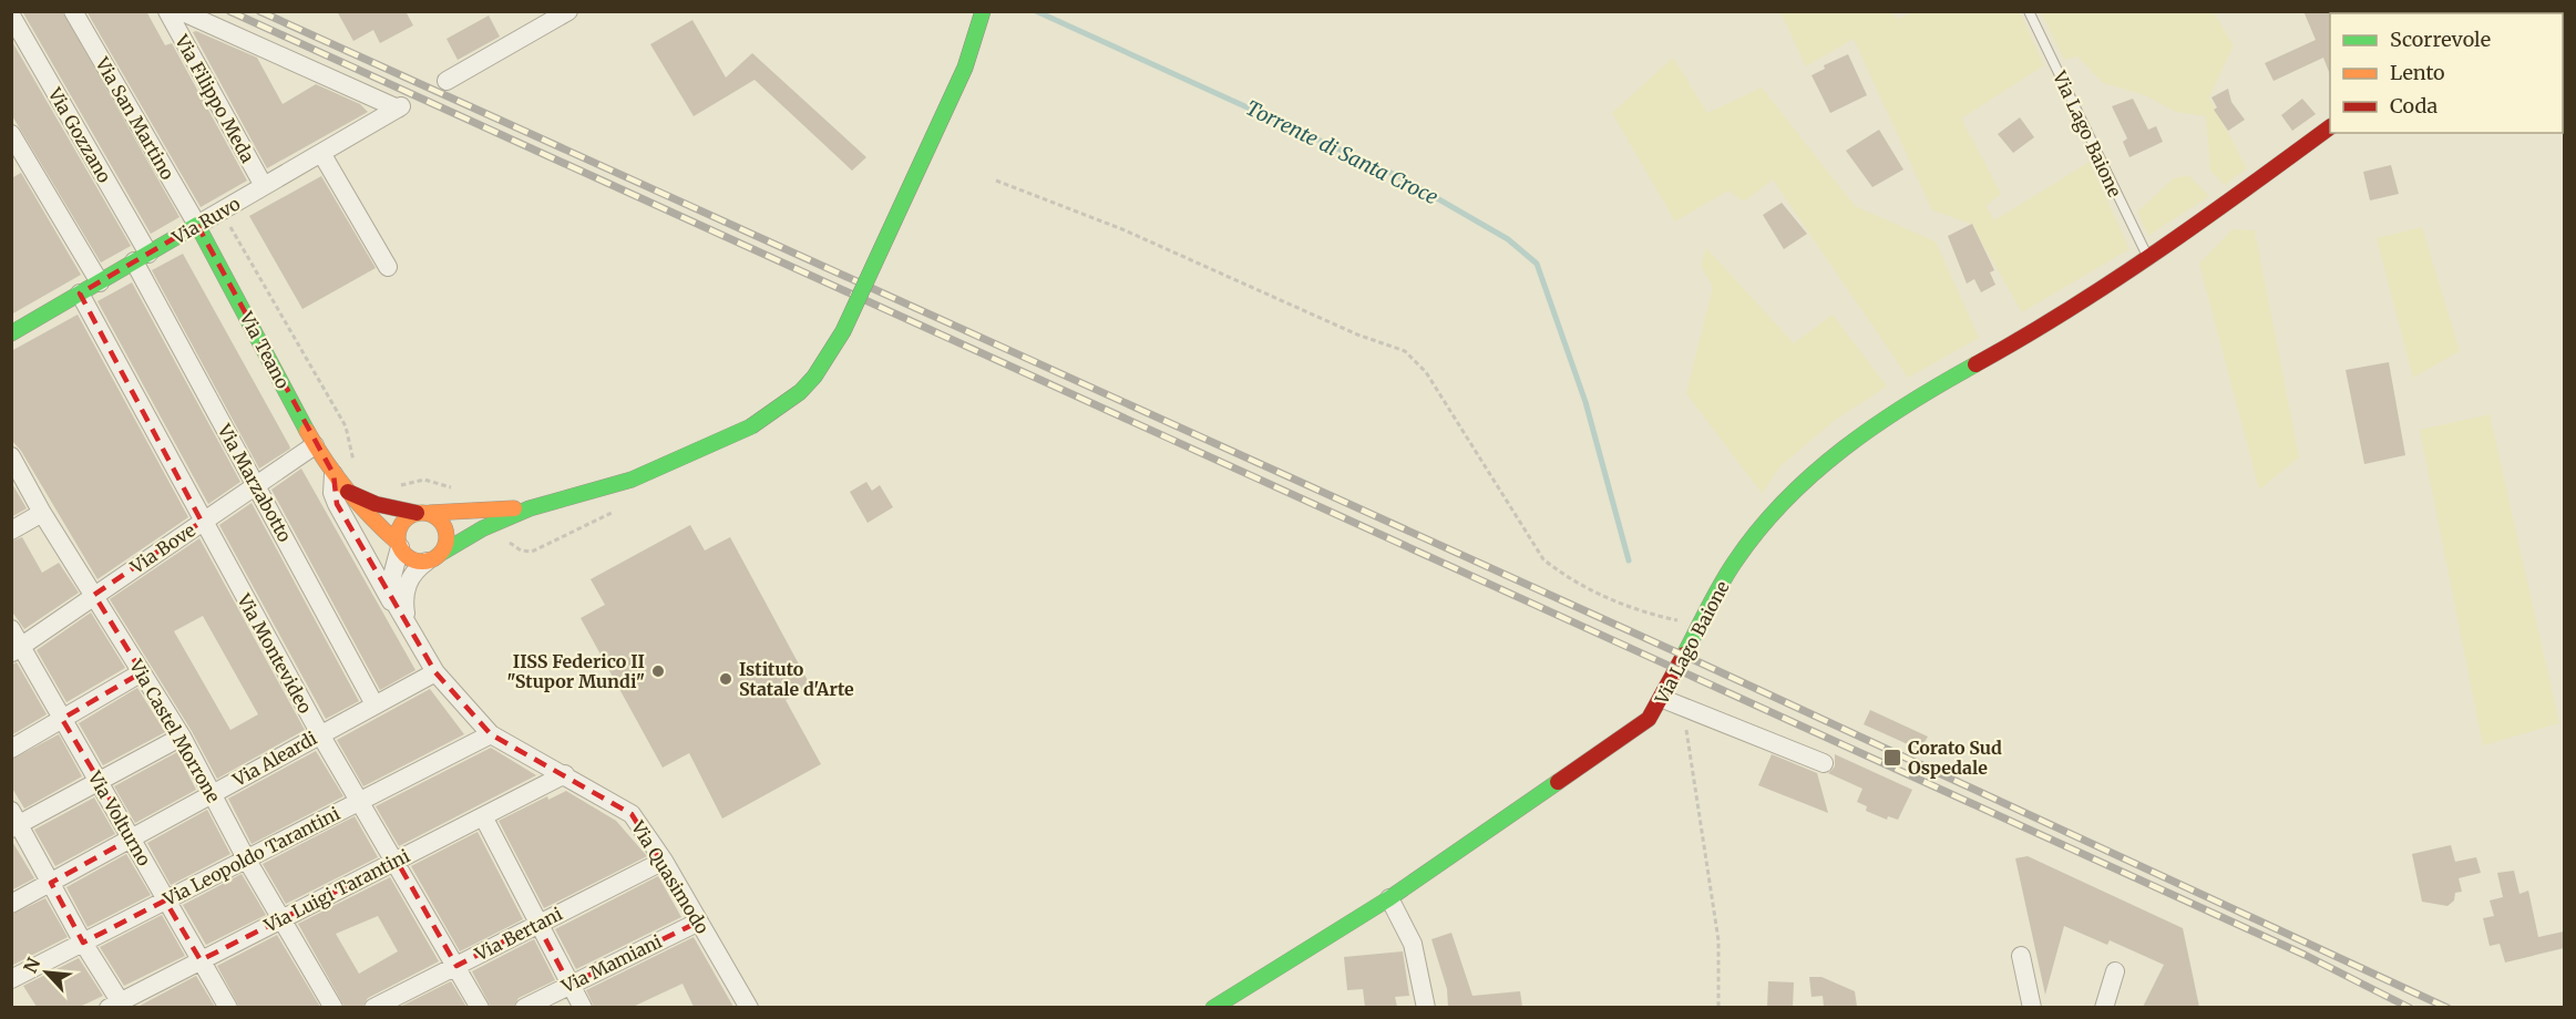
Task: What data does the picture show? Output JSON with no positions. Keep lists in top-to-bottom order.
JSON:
{
  "streets": {
    "main road": ["Via Lago Baione", "Via Ruvo", "Via Teano"],
    "street": [
      "Via Filippo Meda",
      "Via San Martino",
      "Via Gozzano",
      "Via Marzabotto",
      "Via Bove",
      "Via Montevideo",
      "Via Castel Morrone",
      "Via Aleardi",
      "Via Volturno",
      "Via Leopoldo Tarantini",
      "Via Quasimodo",
      "Via Luigi Tarantini",
      "Via Bertani",
      "Via Mamiani"
    ]
  },
  "crossings": [
    ["Via Filippo Meda", "Via Ruvo"],
    ["Via San Martino", "Via Ruvo"],
    ["Via San Martino", "Via Teano"],
    ["Via Gozzano", "Via Ruvo"],
    ["Via Gozzano", "Via Marzabotto"],
    ["Via Ruvo", "Via Teano"],
    ["Via Ruvo", "Via Marzabotto"],
    ["Via Ruvo", "Via Montevideo"],
    ["Via Teano", "Via Bove"],
    ["Via Teano", "Via Aleardi"],
    ["Via Teano", "Via Leopoldo Tarantini"],
    ["Via Teano", "Via Quasimodo"],
    ["Via Teano", "Via Luigi Tarantini"],
    ["Via Marzabotto", "Via Bove"],
    ["Via Marzabotto", "Via Aleardi"],
    ["Via Bove", "Via Montevideo"],
    ["Via Bove", "Via Castel Morrone"],
    ["Via Bove", "Via Volturno"],
    ["Via Montevideo", "Via Aleardi"],
    ["Via Montevideo", "Via Leopoldo Tarantini"],
    ["Via Montevideo", "Via Luigi Tarantini"],
    ["Via Montevideo", "Via Bertani"],
    ["Via Castel Morrone", "Via Aleardi"],
    ["Via Castel Morrone", "Via Leopoldo Tarantini"],
    ["Via Castel Morrone", "Via Luigi Tarantini"],
    ["Via Aleardi", "Via Volturno"],
    ["Via Volturno", "Via Leopoldo Tarantini"],
    ["Via Volturno", "Via Luigi Tarantini"],
    ["Via Quasimodo", "Via Luigi Tarantini"],
    ["Via Quasimodo", "Via Bertani"],
    ["Via Quasimodo", "Via Mamiani"]
  ],
  "water": ["Torrente di Santa Croce"],
  "places": {
    "other": ["IISS Federico II \"Stupor Mundi\"", "Istituto Statale d'Arte"],
    "transit": ["Corato Sud Ospedale"]
  },
  "legend": ["Scorrevole", "Lento", "Coda"],
  "north": "top left"
}
